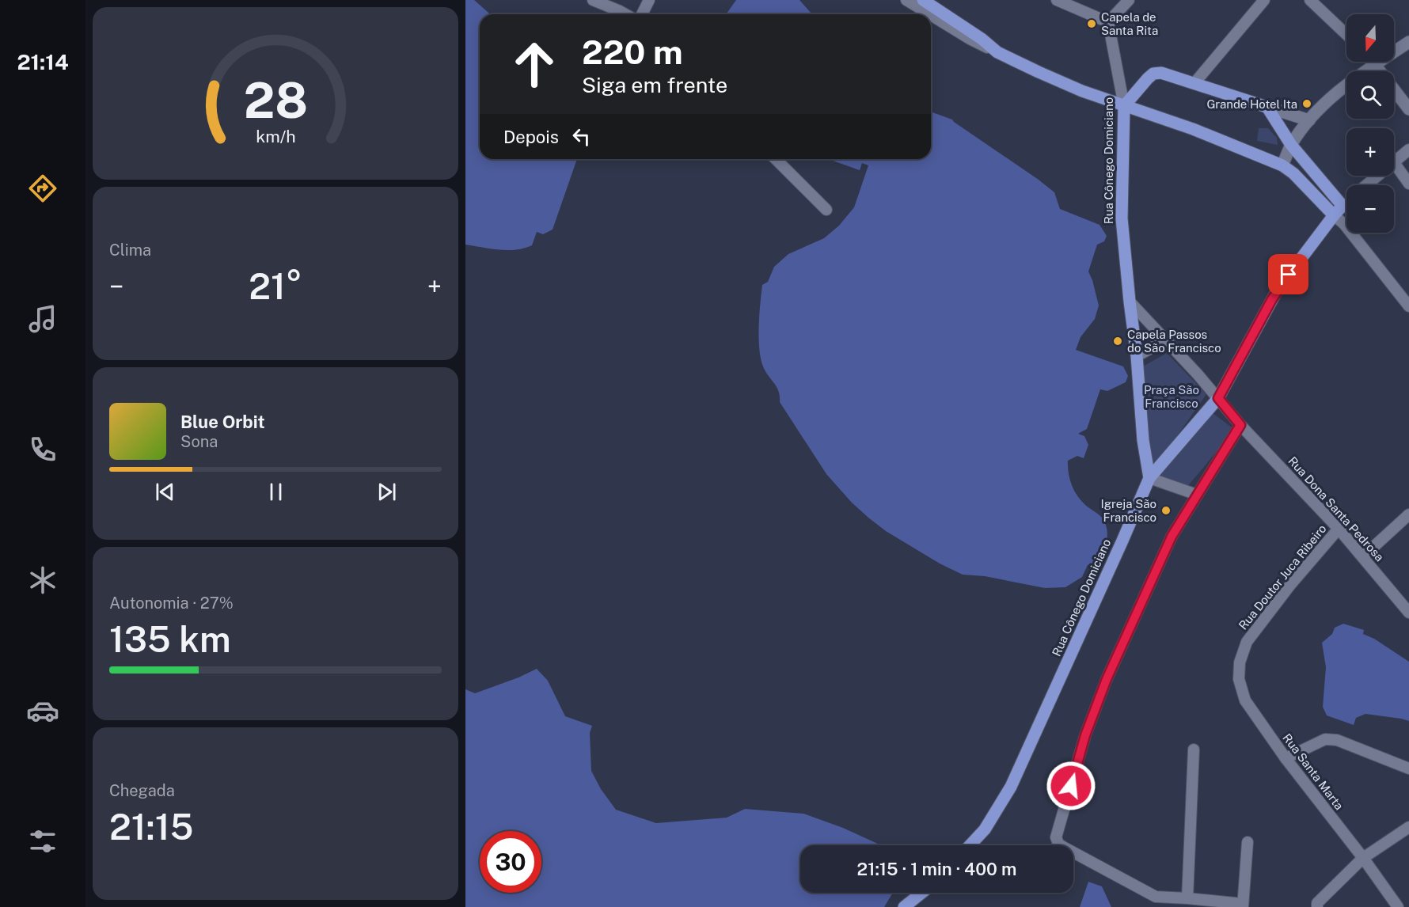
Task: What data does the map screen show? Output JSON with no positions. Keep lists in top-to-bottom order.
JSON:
{
  "streets": {
    "main road": ["Rua Cônego Domiciano"],
    "street": ["Rua Dona Santa Pedrosa", "Rua Doutor Juca Ribeiro", "Rua Santa Marta"]
  },
  "crossings": [
    ["Rua Cônego Domiciano", "Rua Dona Santa Pedrosa"],
    ["Rua Dona Santa Pedrosa", "Rua Doutor Juca Ribeiro"],
    ["Rua Doutor Juca Ribeiro", "Rua Santa Marta"]
  ],
  "parks": ["Praça São Francisco"],
  "places": [
    "Capela de Santa Rita",
    "Grande Hotel Ita",
    "Capela Passos do São Francisco",
    "Igreja São Francisco"
  ],
  "north": "bottom",
  "page": {
    "tabs": "21:14",
    "map_buttons": ["+", "−"],
    "turn": ["220 m", "Siga em frente"],
    "then": "Depois",
    "tile": [
      "Clima",
      ["Autonomia · 27%", "135 km"],
      ["Chegada", "21:15"]
    ],
    "heat": ["−", "21°", "+"],
    "song": ["Blue Orbit", "Sona"],
    "limit": "30",
    "trip": "21:15 · 1 min · 400 m",
    "gauge": ["28", "km/h"]
  }
}
